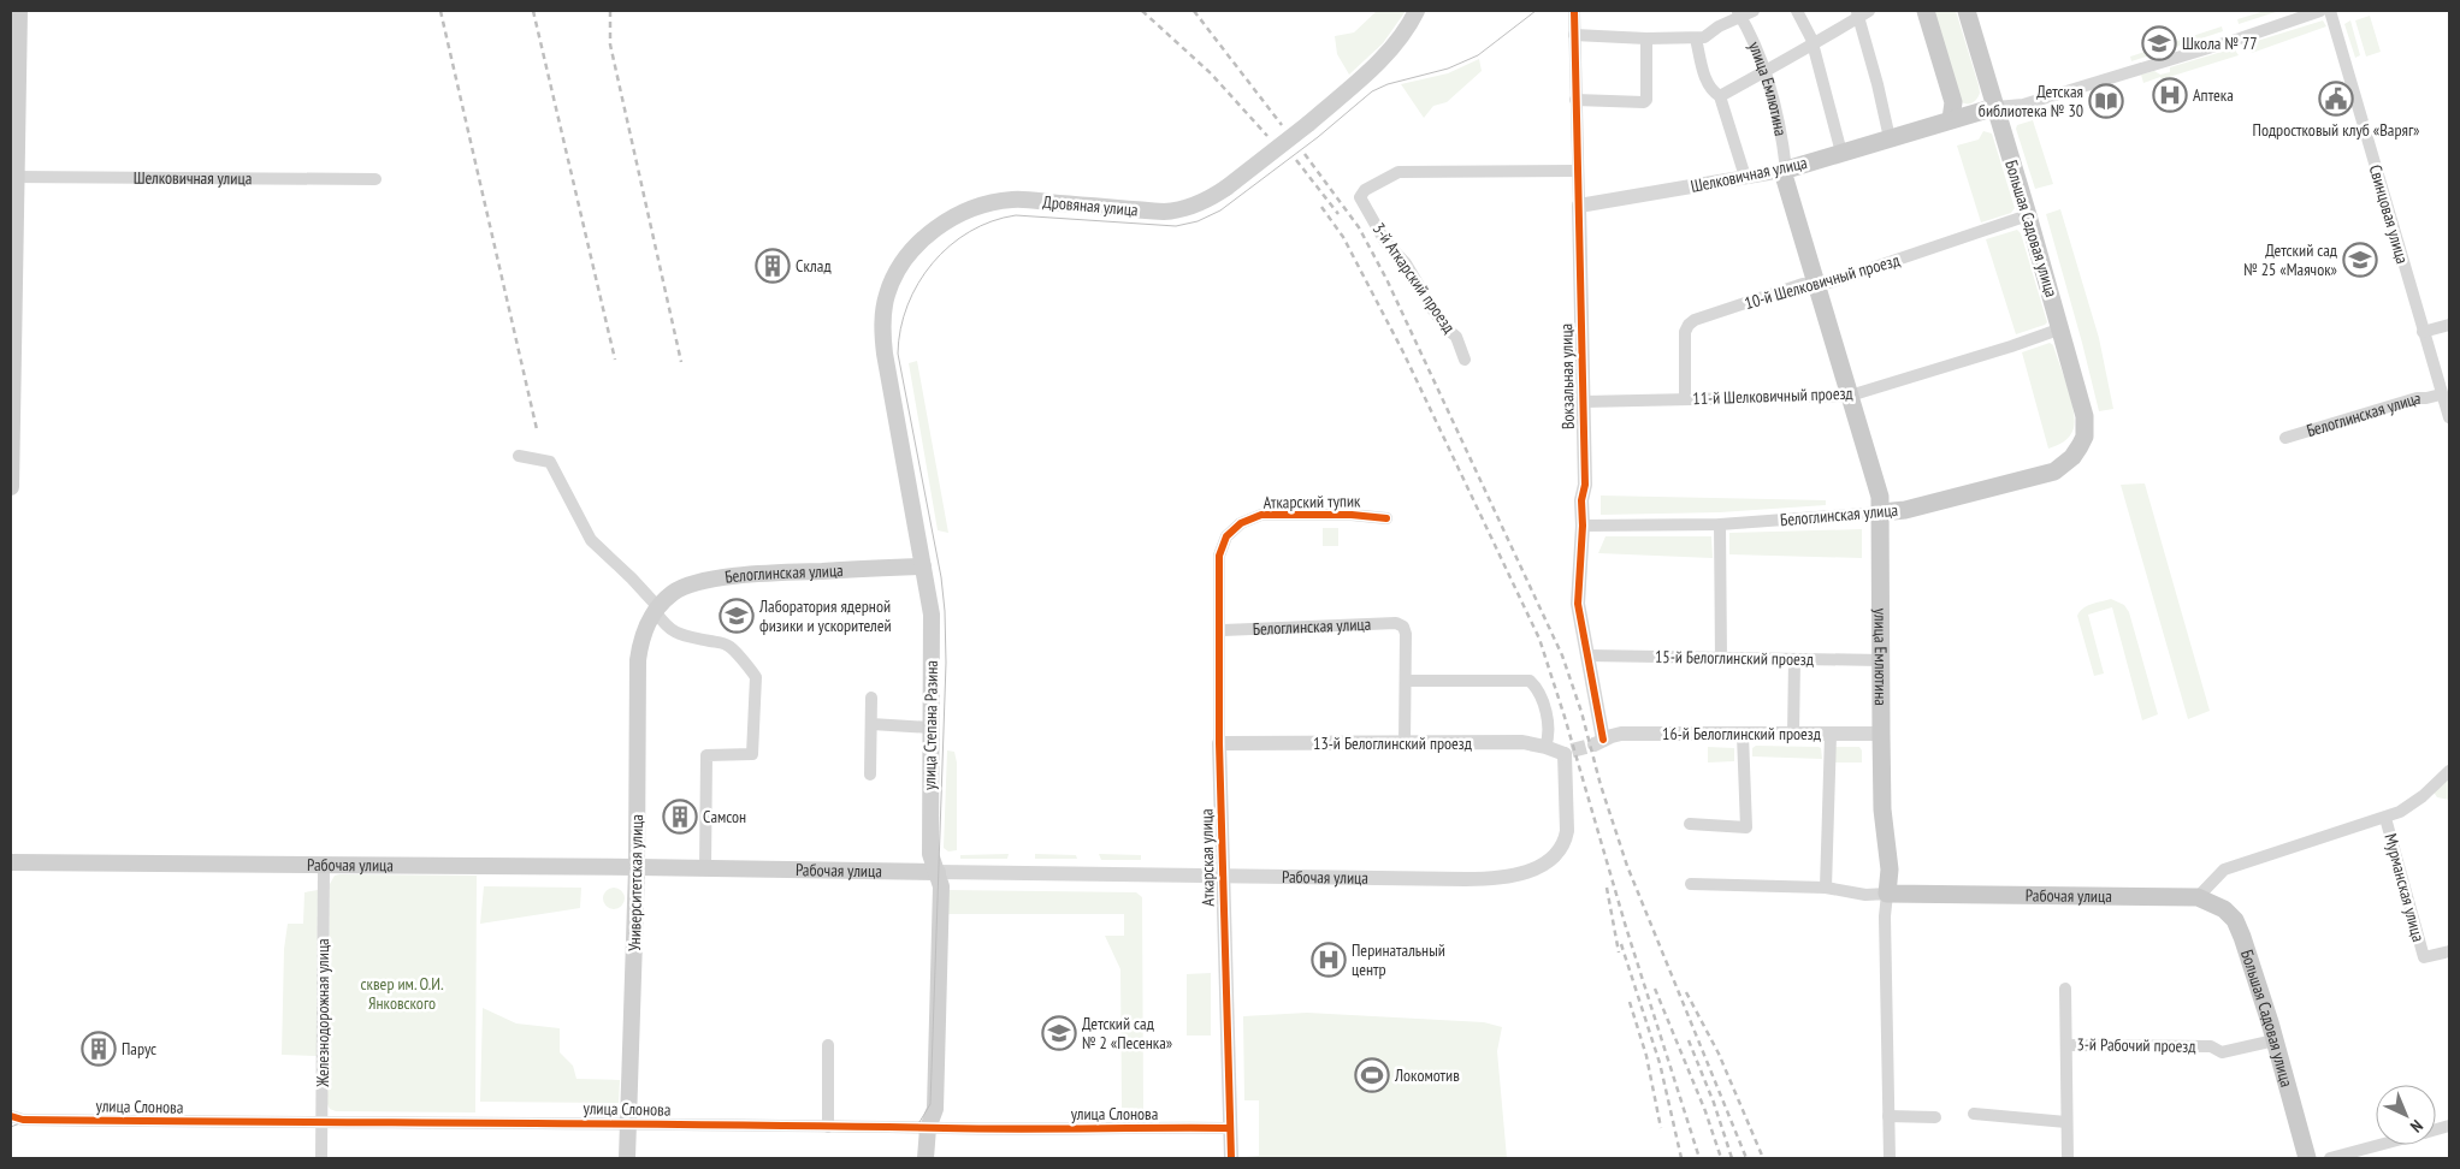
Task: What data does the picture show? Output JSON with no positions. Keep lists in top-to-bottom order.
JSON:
{
  "streets": {
    "main road": [
      "улица Емлютина",
      "Шелковичная улица",
      "Дровяная улица",
      "Большая Садовая улица",
      "Белоглинская улица",
      "улица Степана Разина",
      "Рабочая улица",
      "Университетская улица"
    ],
    "street": [
      "Свинцовая улица",
      "3-й Аткарский проезд",
      "10-й Шелковичный проезд",
      "Вокзальная улица",
      "11-й Шелковичный проезд",
      "Аткарский тупик",
      "15-й Белоглинский проезд",
      "16-й Белоглинский проезд",
      "13-й Белоглинский проезд",
      "Аткарская улица",
      "Мурманская улица",
      "Железнодорожная улица",
      "3-й Рабочий проезд",
      "улица Слонова"
    ]
  },
  "crossings": [
    ["улица Емлютина", "Шелковичная улица"],
    ["улица Емлютина", "10-й Шелковичный проезд"],
    ["улица Емлютина", "11-й Шелковичный проезд"],
    ["улица Емлютина", "Белоглинская улица"],
    ["улица Емлютина", "15-й Белоглинский проезд"],
    ["улица Емлютина", "16-й Белоглинский проезд"],
    ["улица Емлютина", "Рабочая улица"],
    ["Шелковичная улица", "Большая Садовая улица"],
    ["Шелковичная улица", "Вокзальная улица"],
    ["Дровяная улица", "улица Степана Разина"],
    ["Свинцовая улица", "Белоглинская улица"],
    ["Большая Садовая улица", "10-й Шелковичный проезд"],
    ["Большая Садовая улица", "11-й Шелковичный проезд"],
    ["Большая Садовая улица", "Белоглинская улица"],
    ["Большая Садовая улица", "Рабочая улица"],
    ["Большая Садовая улица", "3-й Рабочий проезд"],
    ["3-й Аткарский проезд", "Вокзальная улица"],
    ["10-й Шелковичный проезд", "11-й Шелковичный проезд"],
    ["Вокзальная улица", "11-й Шелковичный проезд"],
    ["Вокзальная улица", "Белоглинская улица"],
    ["Вокзальная улица", "15-й Белоглинский проезд"],
    ["Вокзальная улица", "16-й Белоглинский проезд"],
    ["Белоглинская улица", "улица Степана Разина"],
    ["Белоглинская улица", "Аткарская улица"],
    ["Белоглинская улица", "Университетская улица"],
    ["Аткарский тупик", "Аткарская улица"],
    ["улица Степана Разина", "Рабочая улица"],
    ["улица Степана Разина", "улица Слонова"],
    ["13-й Белоглинский проезд", "Аткарская улица"],
    ["13-й Белоглинский проезд", "Рабочая улица"],
    ["Аткарская улица", "Рабочая улица"],
    ["Аткарская улица", "улица Слонова"],
    ["Рабочая улица", "Университетская улица"],
    ["Рабочая улица", "Железнодорожная улица"],
    ["Университетская улица", "улица Слонова"],
    ["Железнодорожная улица", "улица Слонова"]
  ],
  "parks": ["сквер им. О.И. Янковского"],
  "places": {
    "school or university": [
      "Школа № 77",
      "Детский сад № 25 «Маячок»",
      "Лаборатория ядерной физики и ускорителей",
      "Детский сад № 2 «Песенка»"
    ],
    "hospital": ["Аптека", "Перинатальный центр"],
    "public building": ["Подростковый клуб «Варяг»"],
    "library": ["Детская библиотека № 30"],
    "building": ["Склад", "Самсон", "Парус"],
    "sports": ["Локомотив"]
  },
  "north": "bottom right"
}
